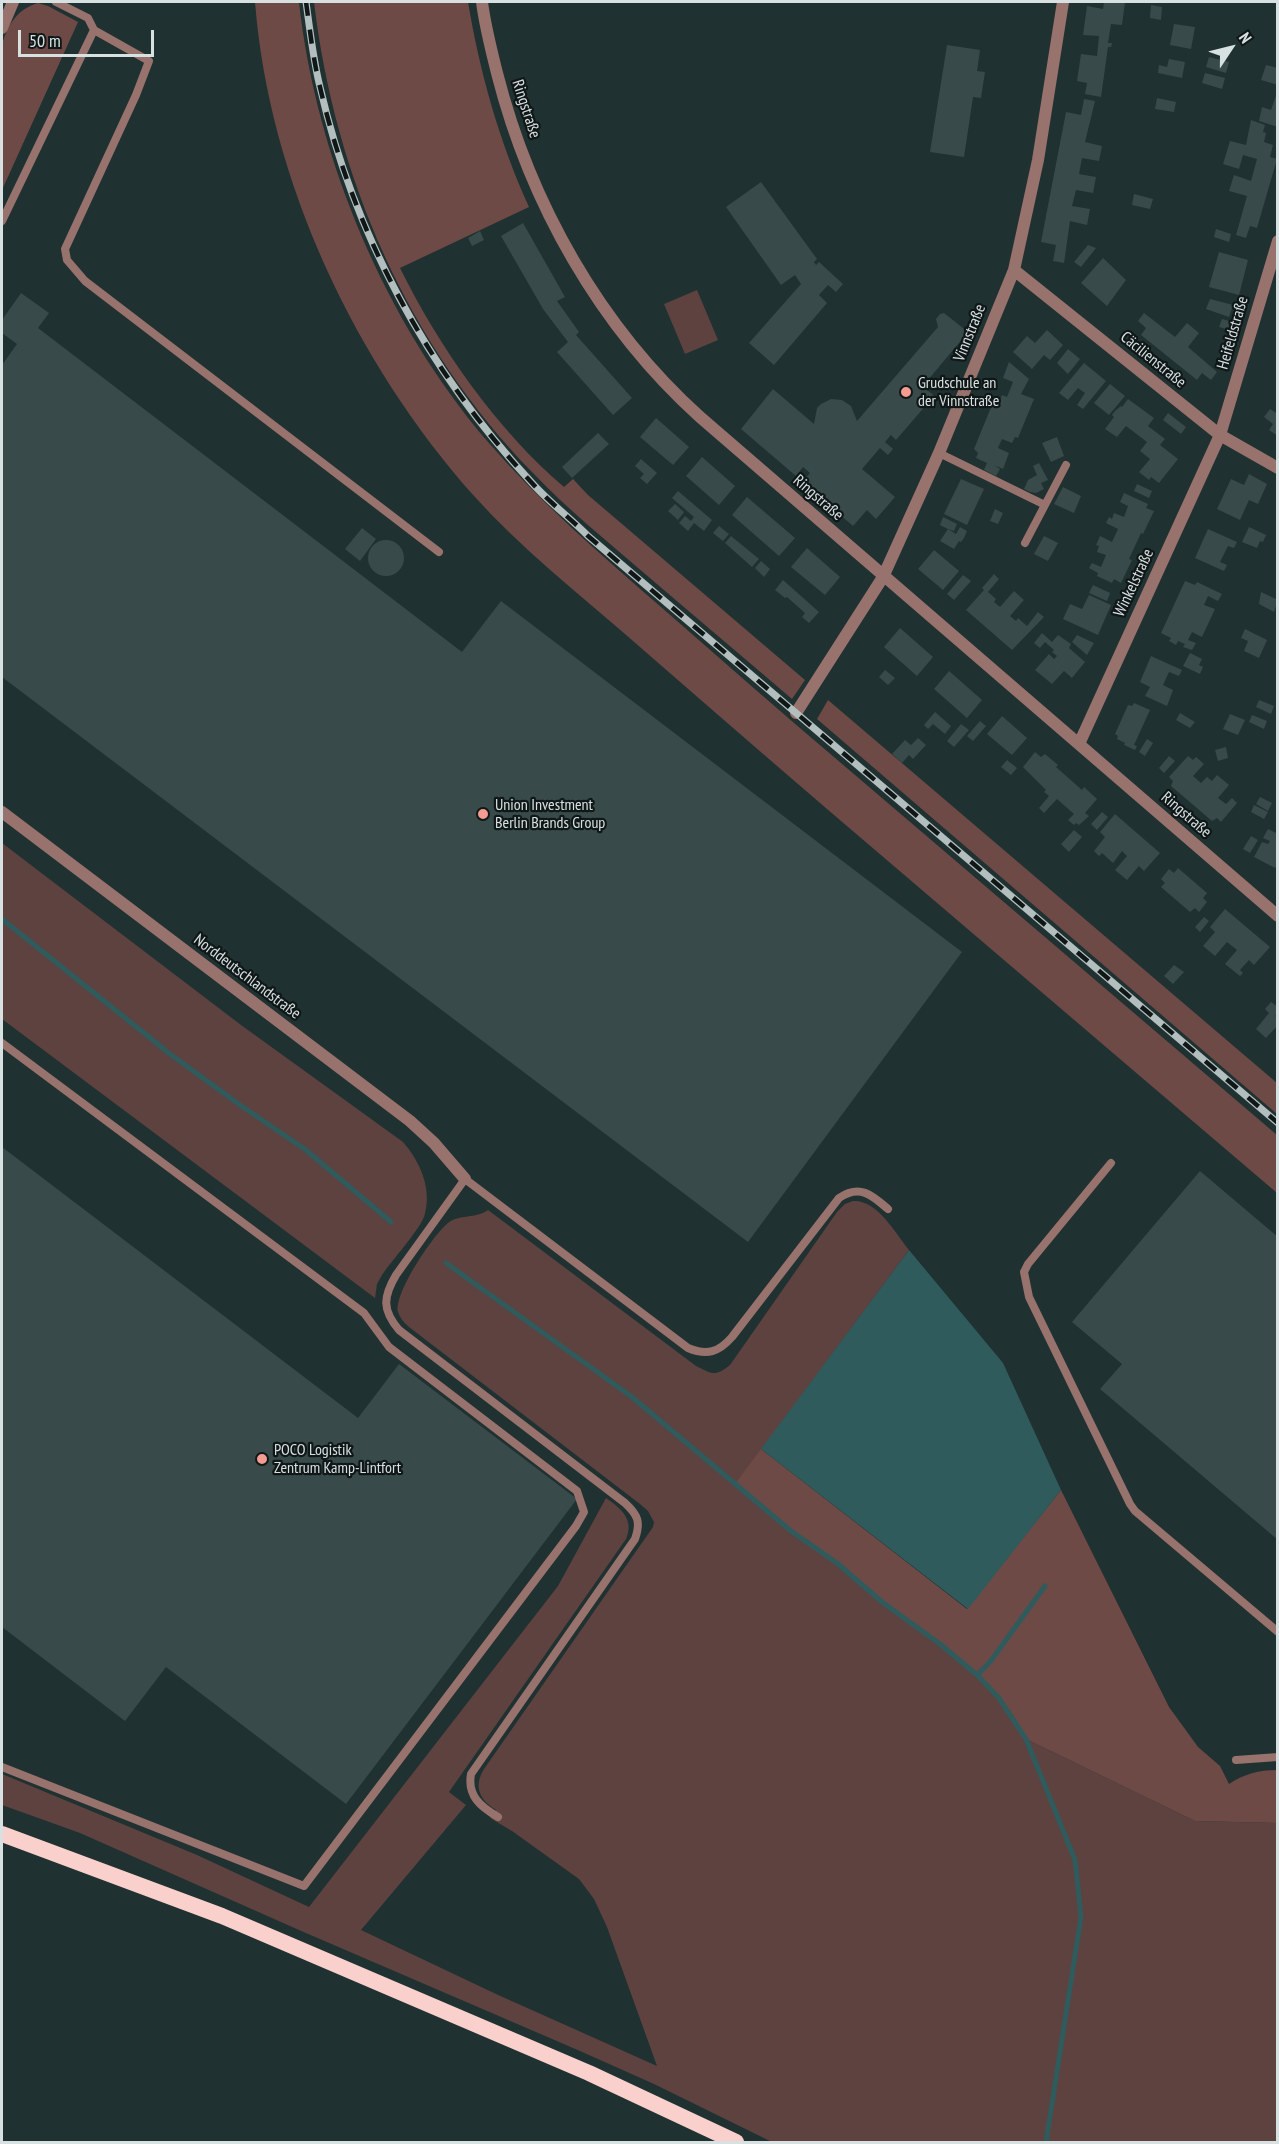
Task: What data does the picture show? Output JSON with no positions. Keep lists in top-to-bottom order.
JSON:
{
  "streets": {
    "street": [
      "Ringstraße",
      "Vinnstraße",
      "Heifeldstraße",
      "Cäcilienstraße",
      "Winkelstraße",
      "Norddeutschlandstraße"
    ]
  },
  "crossings": [
    ["Ringstraße", "Vinnstraße"],
    ["Ringstraße", "Winkelstraße"],
    ["Vinnstraße", "Cäcilienstraße"],
    ["Heifeldstraße", "Cäcilienstraße"],
    ["Heifeldstraße", "Winkelstraße"],
    ["Cäcilienstraße", "Winkelstraße"]
  ],
  "places": ["Grudschule an der Vinnstraße", "Union Investment Berlin Brands Group", "POCO Logistik Zentrum Kamp-Lintfort"],
  "scale_bar": "50 m",
  "north": "top right"
}
